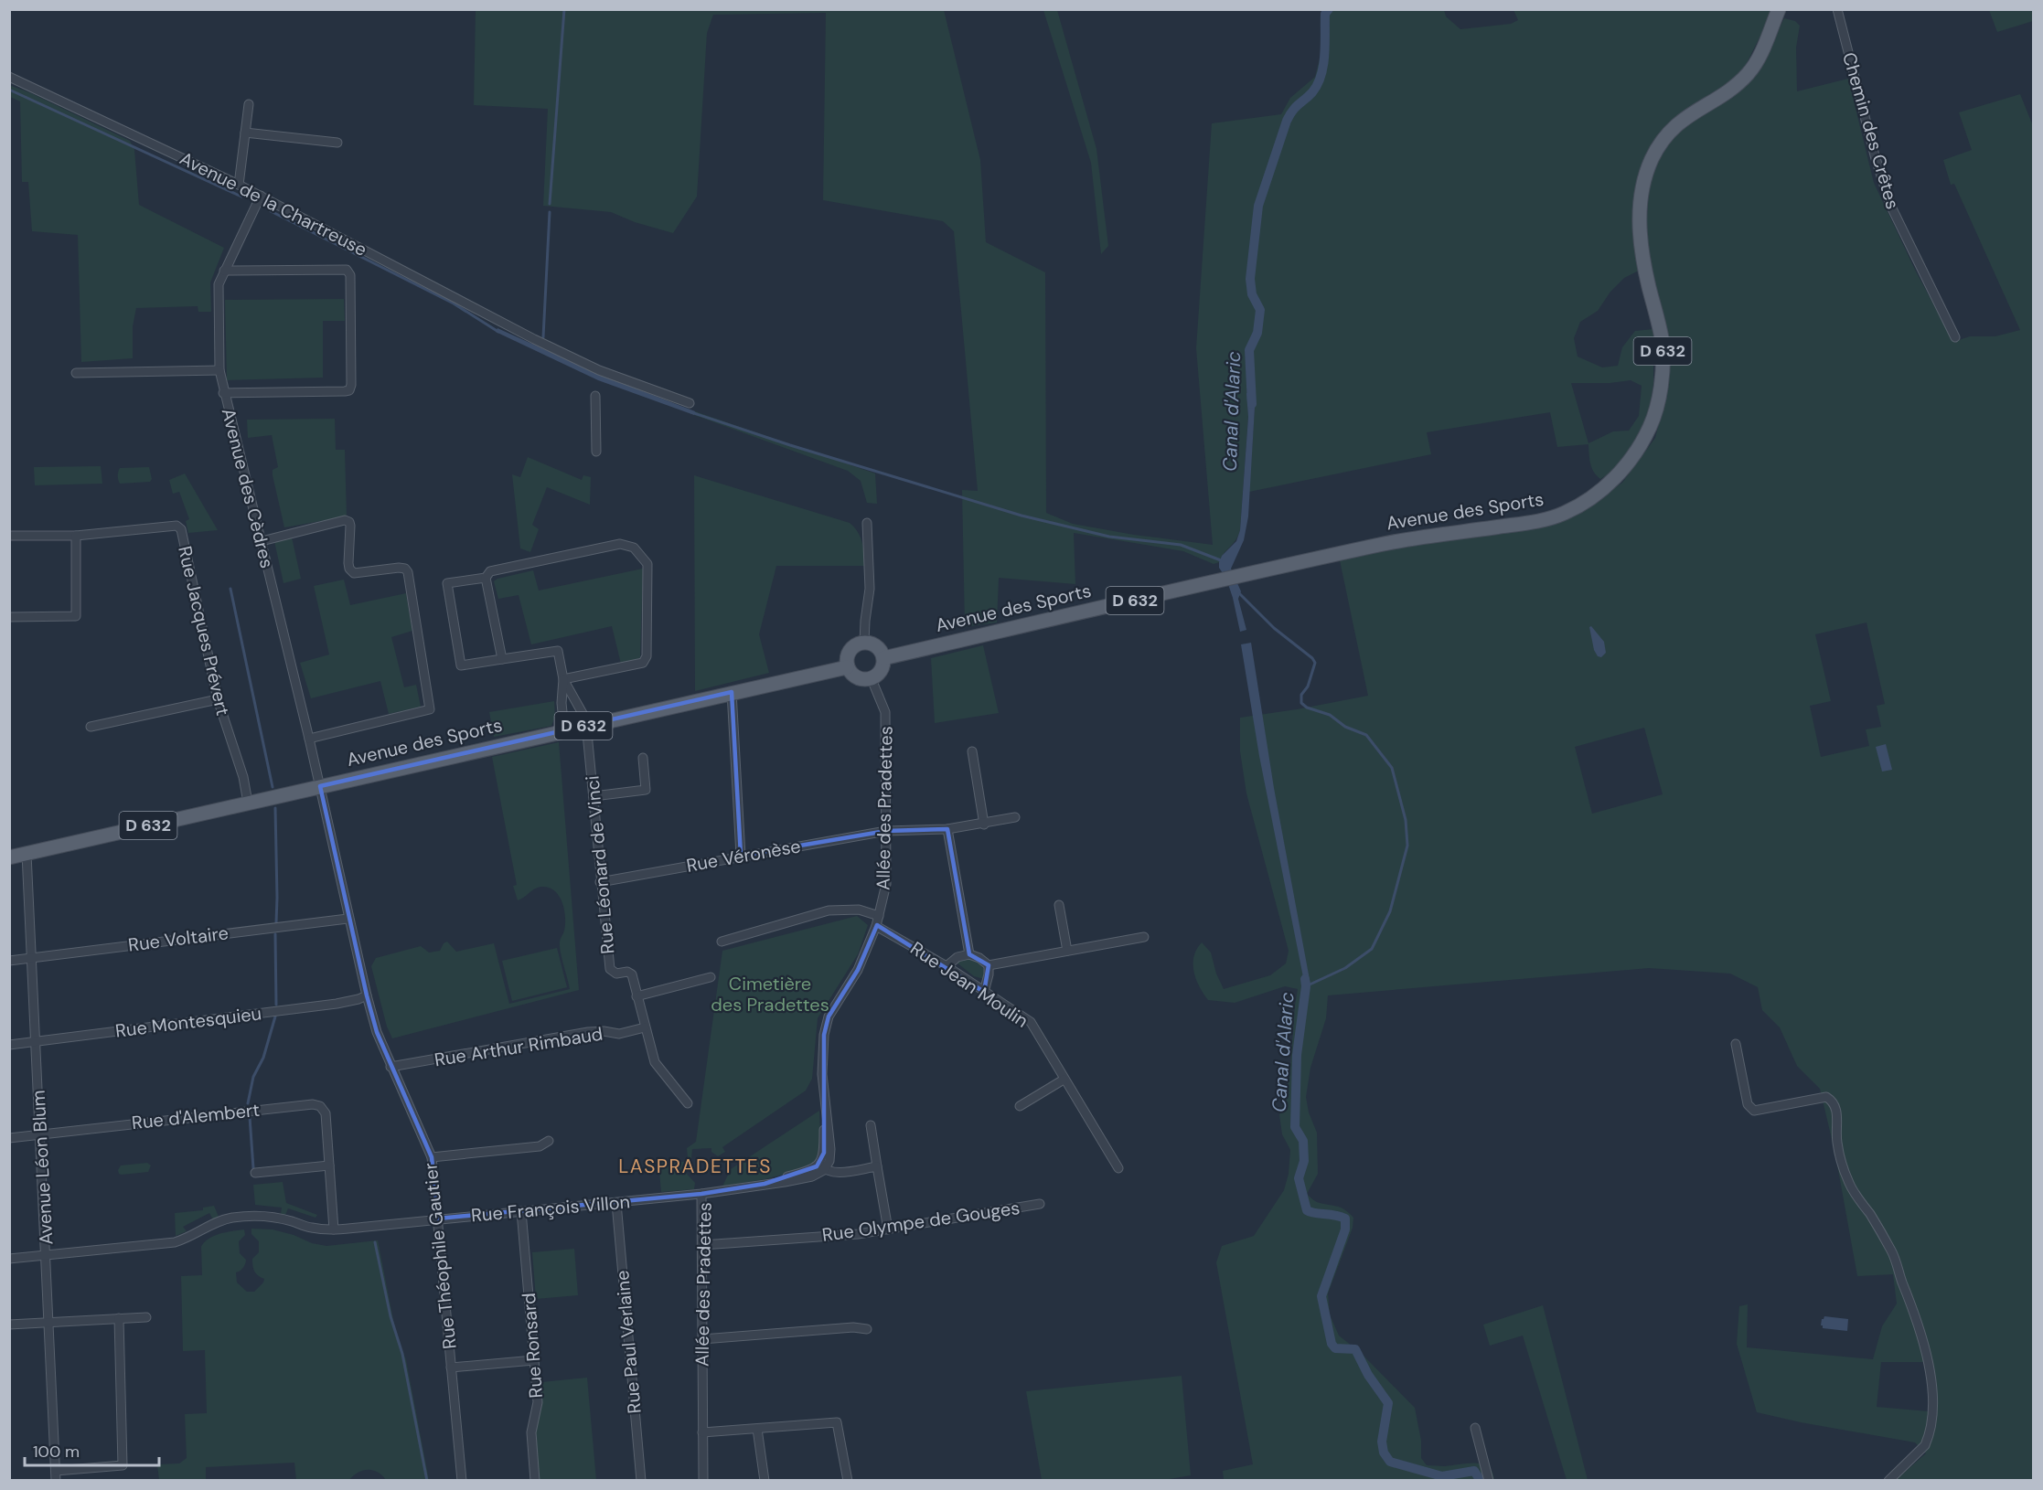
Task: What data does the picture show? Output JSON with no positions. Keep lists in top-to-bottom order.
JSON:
{
  "streets": {
    "main road": ["D 632", "Avenue des Sports"],
    "street": [
      "Chemin des Crêtes",
      "Avenue de la Chartreuse",
      "Avenue des Cèdres",
      "Rue Jacques Prévert",
      "Allée des Pradettes",
      "Rue Véronèse",
      "Rue Léonard de Vinci",
      "Rue Voltaire",
      "Rue Jean Moulin",
      "Rue Montesquieu",
      "Rue Arthur Rimbaud",
      "Rue d'Alembert",
      "Avenue Léon Blum",
      "Rue François Villon",
      "Rue Olympe de Gouges",
      "Rue Théophile Gautier",
      "Rue Paul Verlaine",
      "Rue Ronsard"
    ]
  },
  "crossings": [
    ["Avenue de la Chartreuse", "Avenue des Cèdres"],
    ["Avenue des Cèdres", "Avenue des Sports"],
    ["Avenue des Cèdres", "Rue Théophile Gautier"],
    ["Avenue des Sports", "Rue Jacques Prévert"],
    ["Avenue des Sports", "Allée des Pradettes"],
    ["Avenue des Sports", "Rue Léonard de Vinci"],
    ["Avenue des Sports", "Avenue Léon Blum"],
    ["Avenue des Sports", "Rue Théophile Gautier"],
    ["Allée des Pradettes", "Rue Véronèse"],
    ["Allée des Pradettes", "Rue Jean Moulin"],
    ["Allée des Pradettes", "Rue François Villon"],
    ["Allée des Pradettes", "Rue Olympe de Gouges"],
    ["Rue Véronèse", "Rue Léonard de Vinci"],
    ["Rue Léonard de Vinci", "Rue Arthur Rimbaud"],
    ["Rue Voltaire", "Avenue Léon Blum"],
    ["Rue Voltaire", "Rue Théophile Gautier"],
    ["Rue Montesquieu", "Avenue Léon Blum"],
    ["Rue Montesquieu", "Rue Théophile Gautier"],
    ["Rue Arthur Rimbaud", "Rue Théophile Gautier"],
    ["Rue d'Alembert", "Avenue Léon Blum"],
    ["Rue d'Alembert", "Rue François Villon"],
    ["Avenue Léon Blum", "Rue François Villon"],
    ["Rue François Villon", "Rue Théophile Gautier"],
    ["Rue François Villon", "Rue Paul Verlaine"],
    ["Rue François Villon", "Rue Ronsard"]
  ],
  "districts": ["LASPRADETTES"],
  "water": ["Canal d'Alaric"],
  "parks": ["Cimetière des Pradettes"],
  "scale_bar": "100 m"
}
